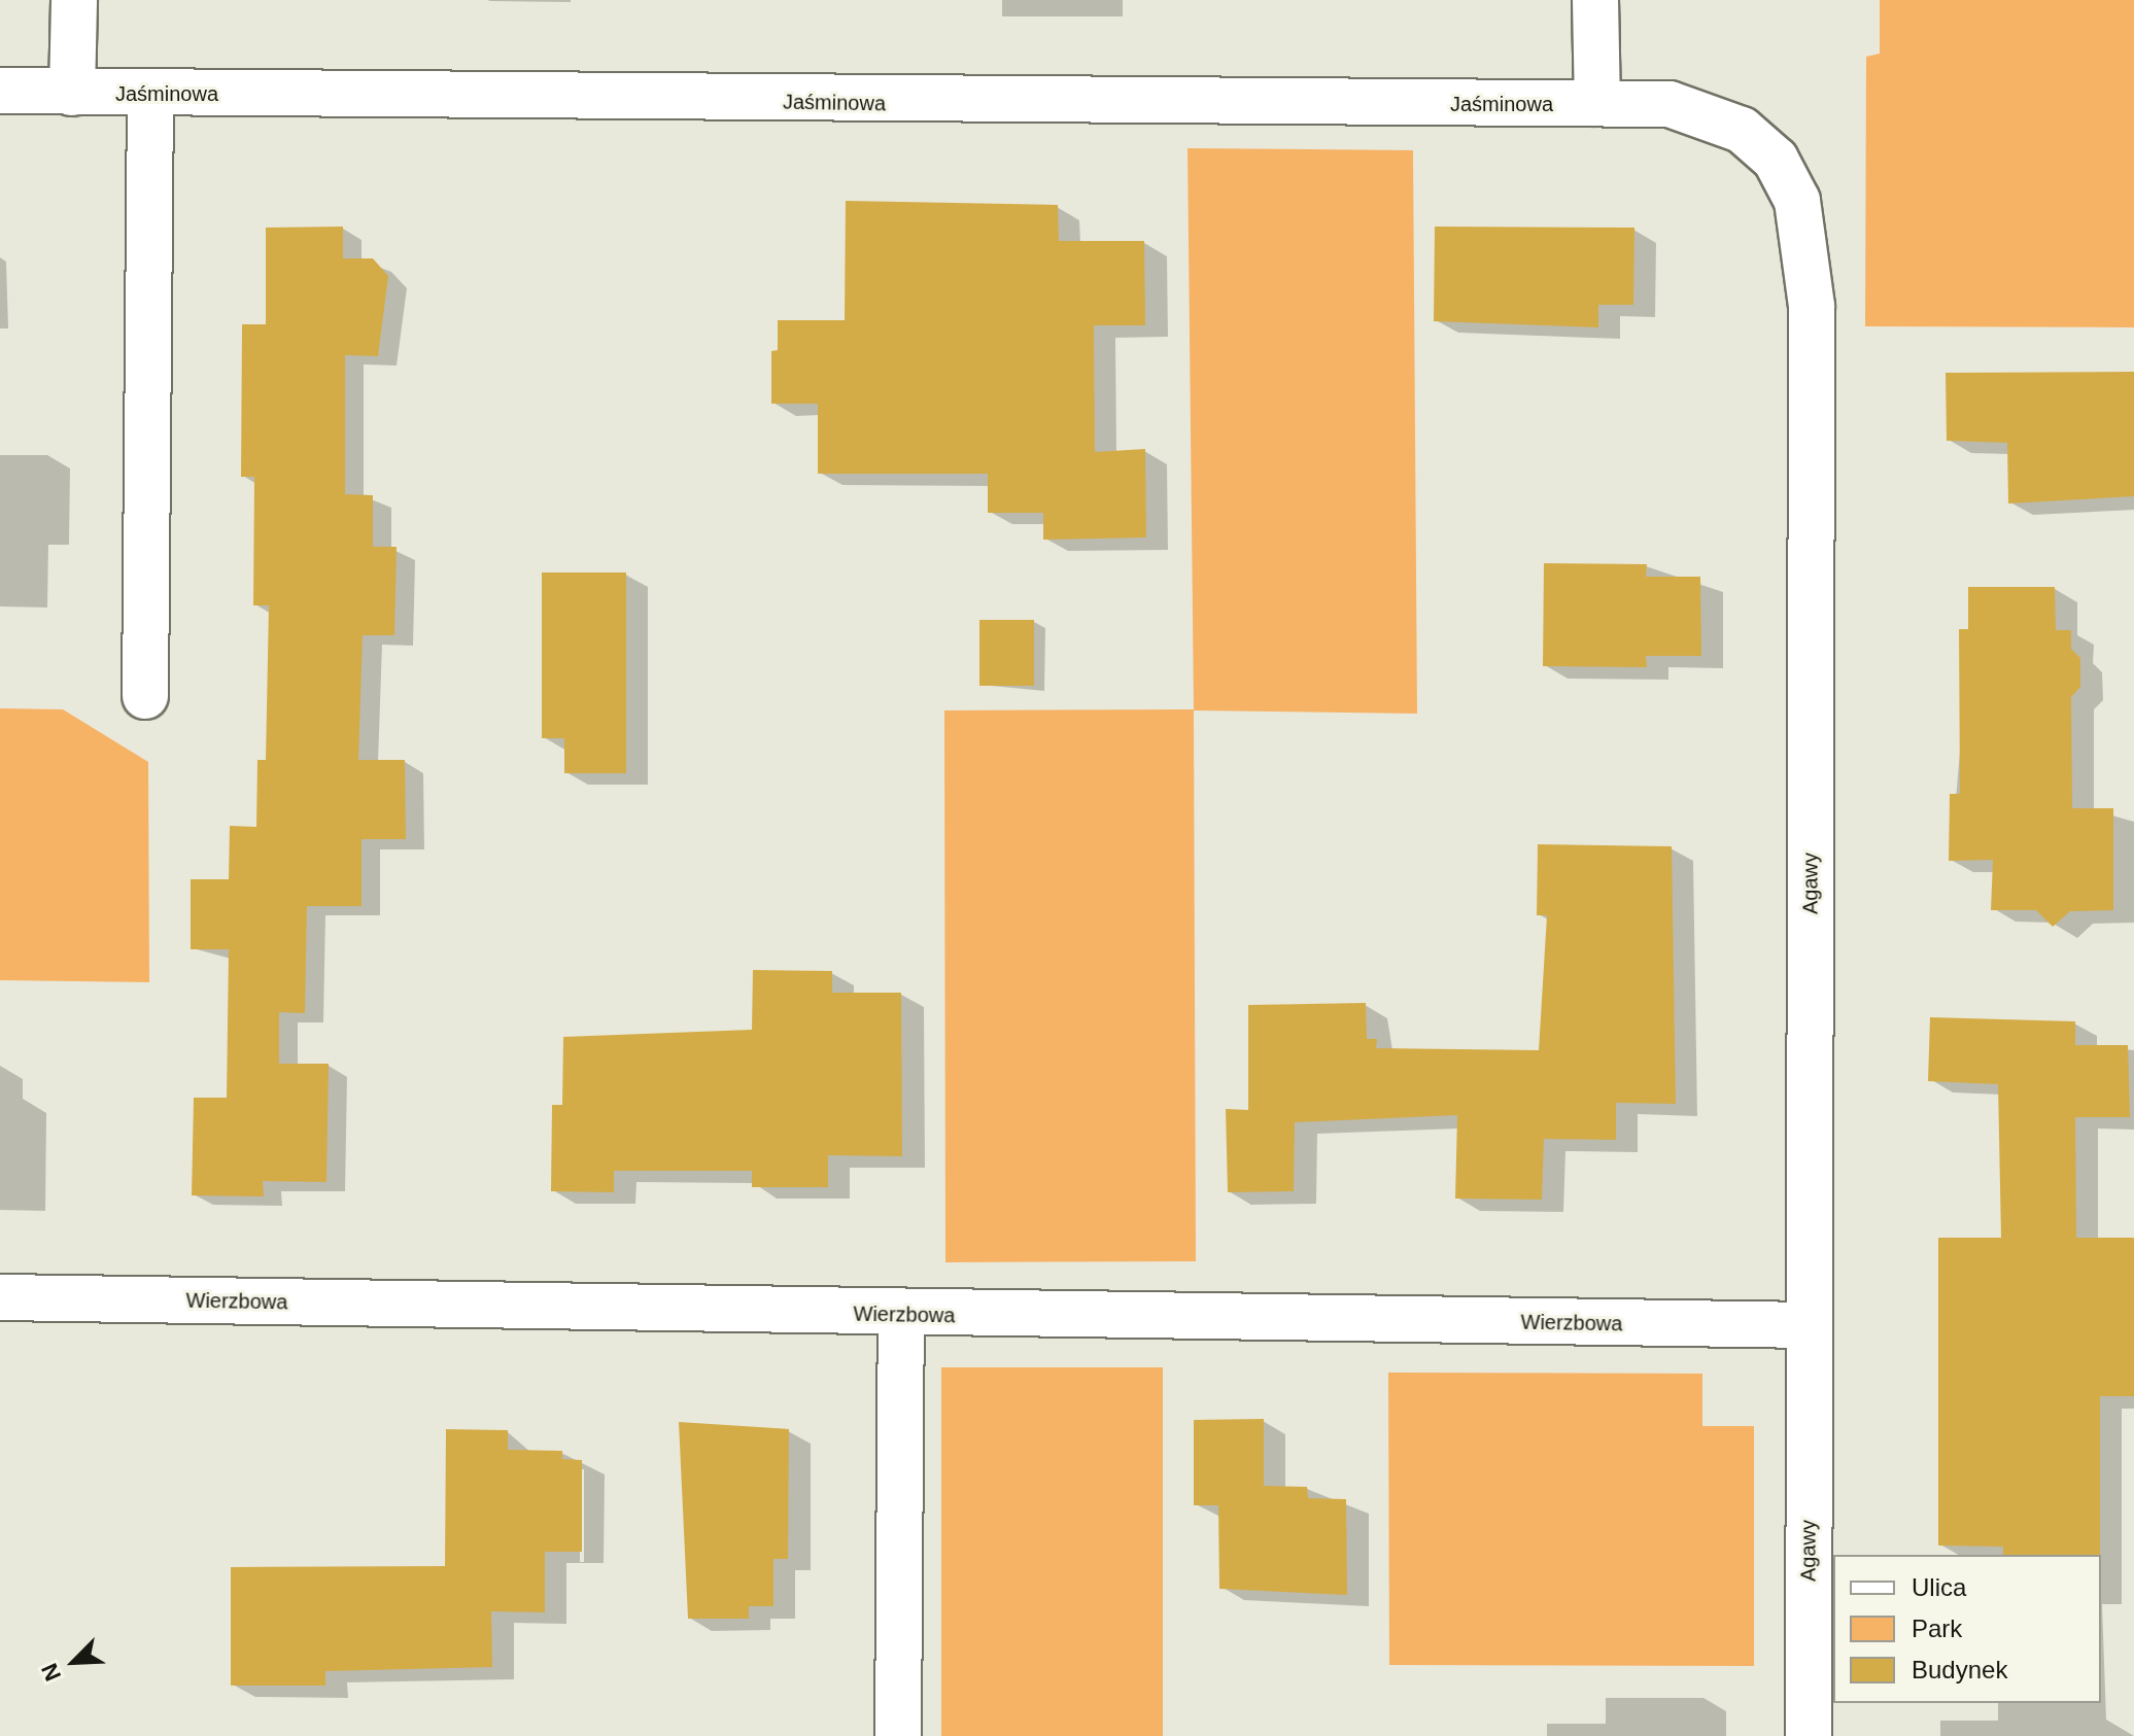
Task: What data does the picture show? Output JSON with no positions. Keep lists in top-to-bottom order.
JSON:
{
  "streets": {
    "street": ["Jaśminowa", "Agawy", "Wierzbowa"]
  },
  "crossings": [
    ["Jaśminowa", "Agawy"],
    ["Agawy", "Wierzbowa"]
  ],
  "legend": ["Ulica", "Park", "Budynek"],
  "north": "bottom left"
}
